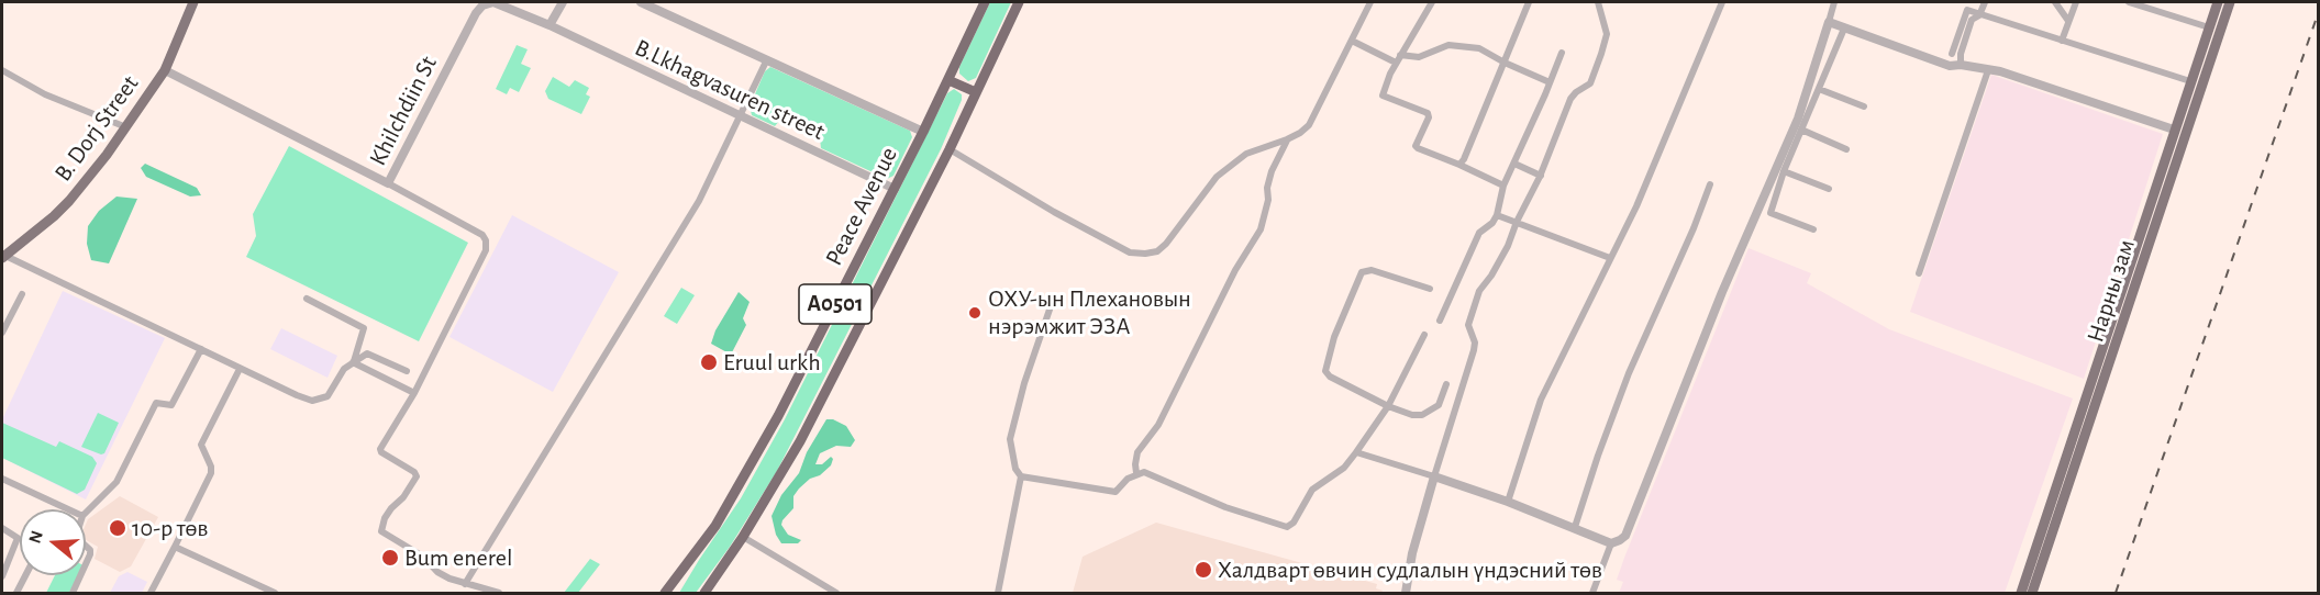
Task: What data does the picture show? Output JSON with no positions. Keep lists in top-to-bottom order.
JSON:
{
  "streets": {
    "highway": ["Peace Avenue", "A0501"],
    "main road": ["B. Dorj Street", "Нарны зам"],
    "street": ["B.Lkhagvasuren street", "Khilchdiin St"]
  },
  "crossings": [
    ["B.Lkhagvasuren street", "Khilchdiin St"],
    ["B.Lkhagvasuren street", "Peace Avenue"],
    ["Khilchdiin St", "B. Dorj Street"]
  ],
  "places": [
    "ОХУ-ын Плехановын нэрэмжит ЭЗА",
    "Eruul urkh",
    "10-р төв",
    "Bum enerel",
    "Халдварт өвчин судлалын үндэсний төв"
  ],
  "north": "left"
}
